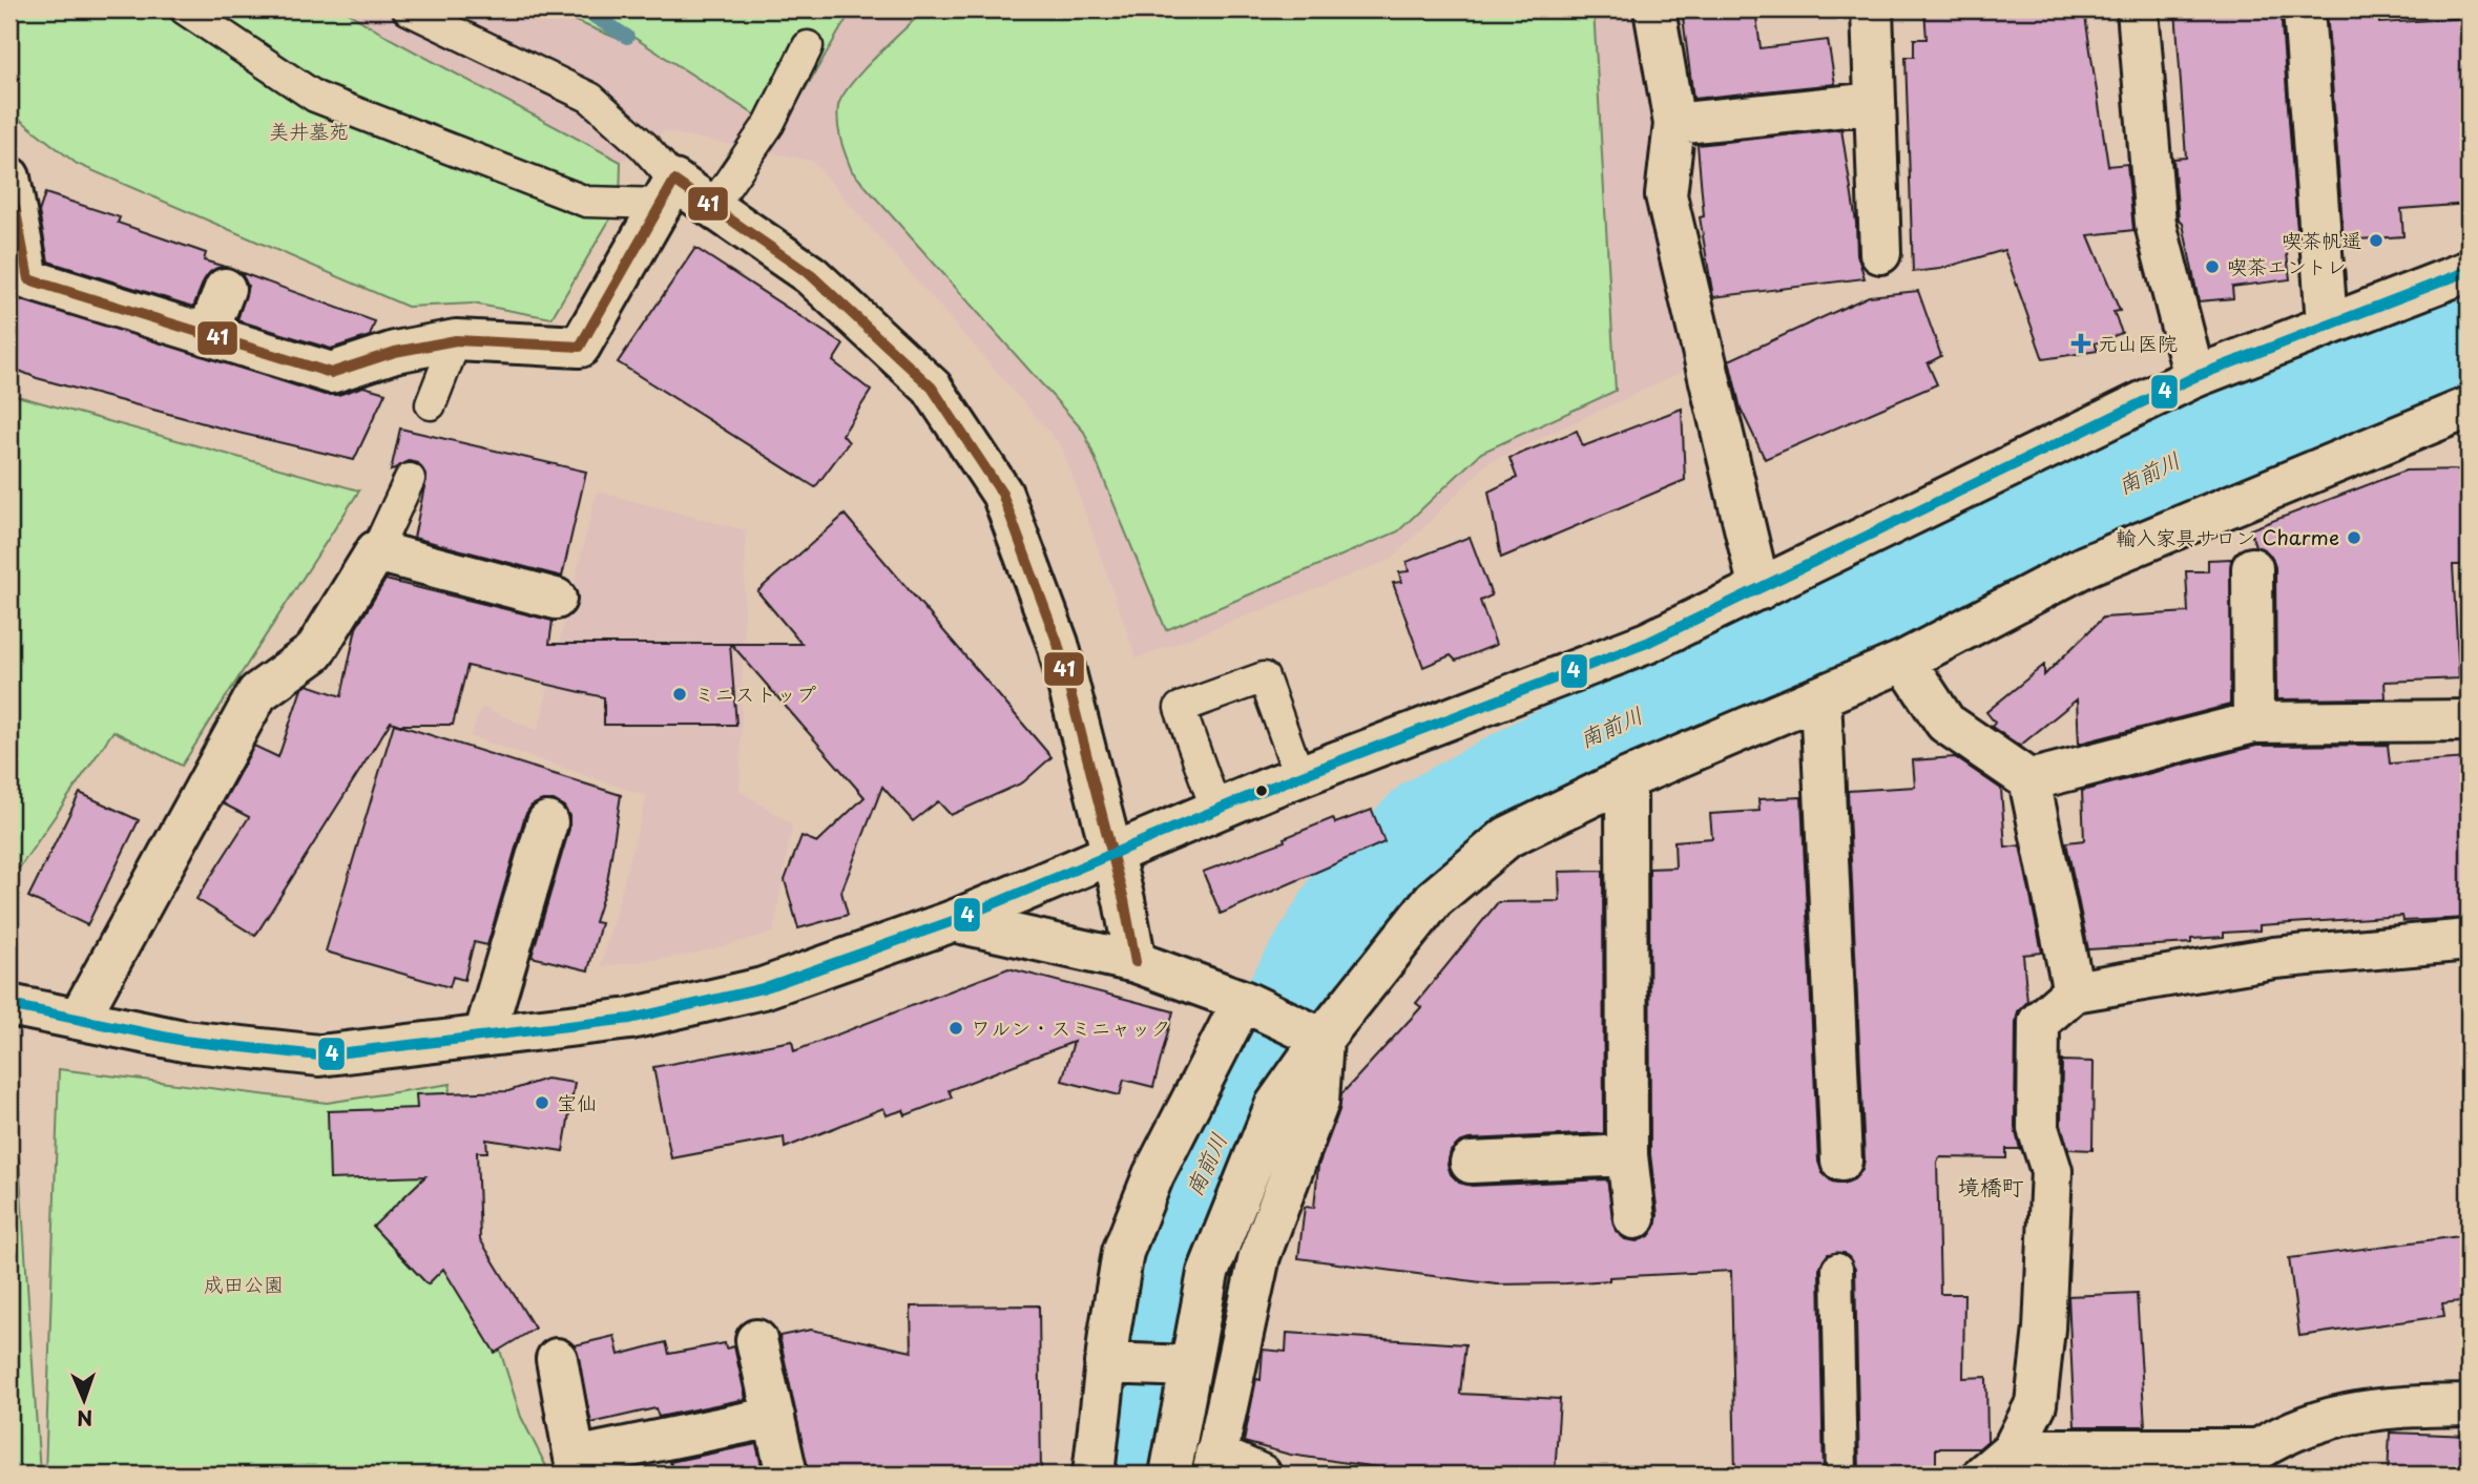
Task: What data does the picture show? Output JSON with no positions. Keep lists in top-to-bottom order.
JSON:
{
  "districts": ["境橋町"],
  "water": ["南前川"],
  "parks": ["美井墓苑", "成田公園"],
  "places": {
    "other": [
      "喫茶帆遥",
      "喫茶エントレ",
      "輸入家具サロン Charme",
      "ミニストップ",
      "ワルン・スミニャック",
      "宝仙"
    ],
    "health": ["元山医院"]
  },
  "lines": ["transit line 41", "transit line 4"],
  "north": "bottom"
}
